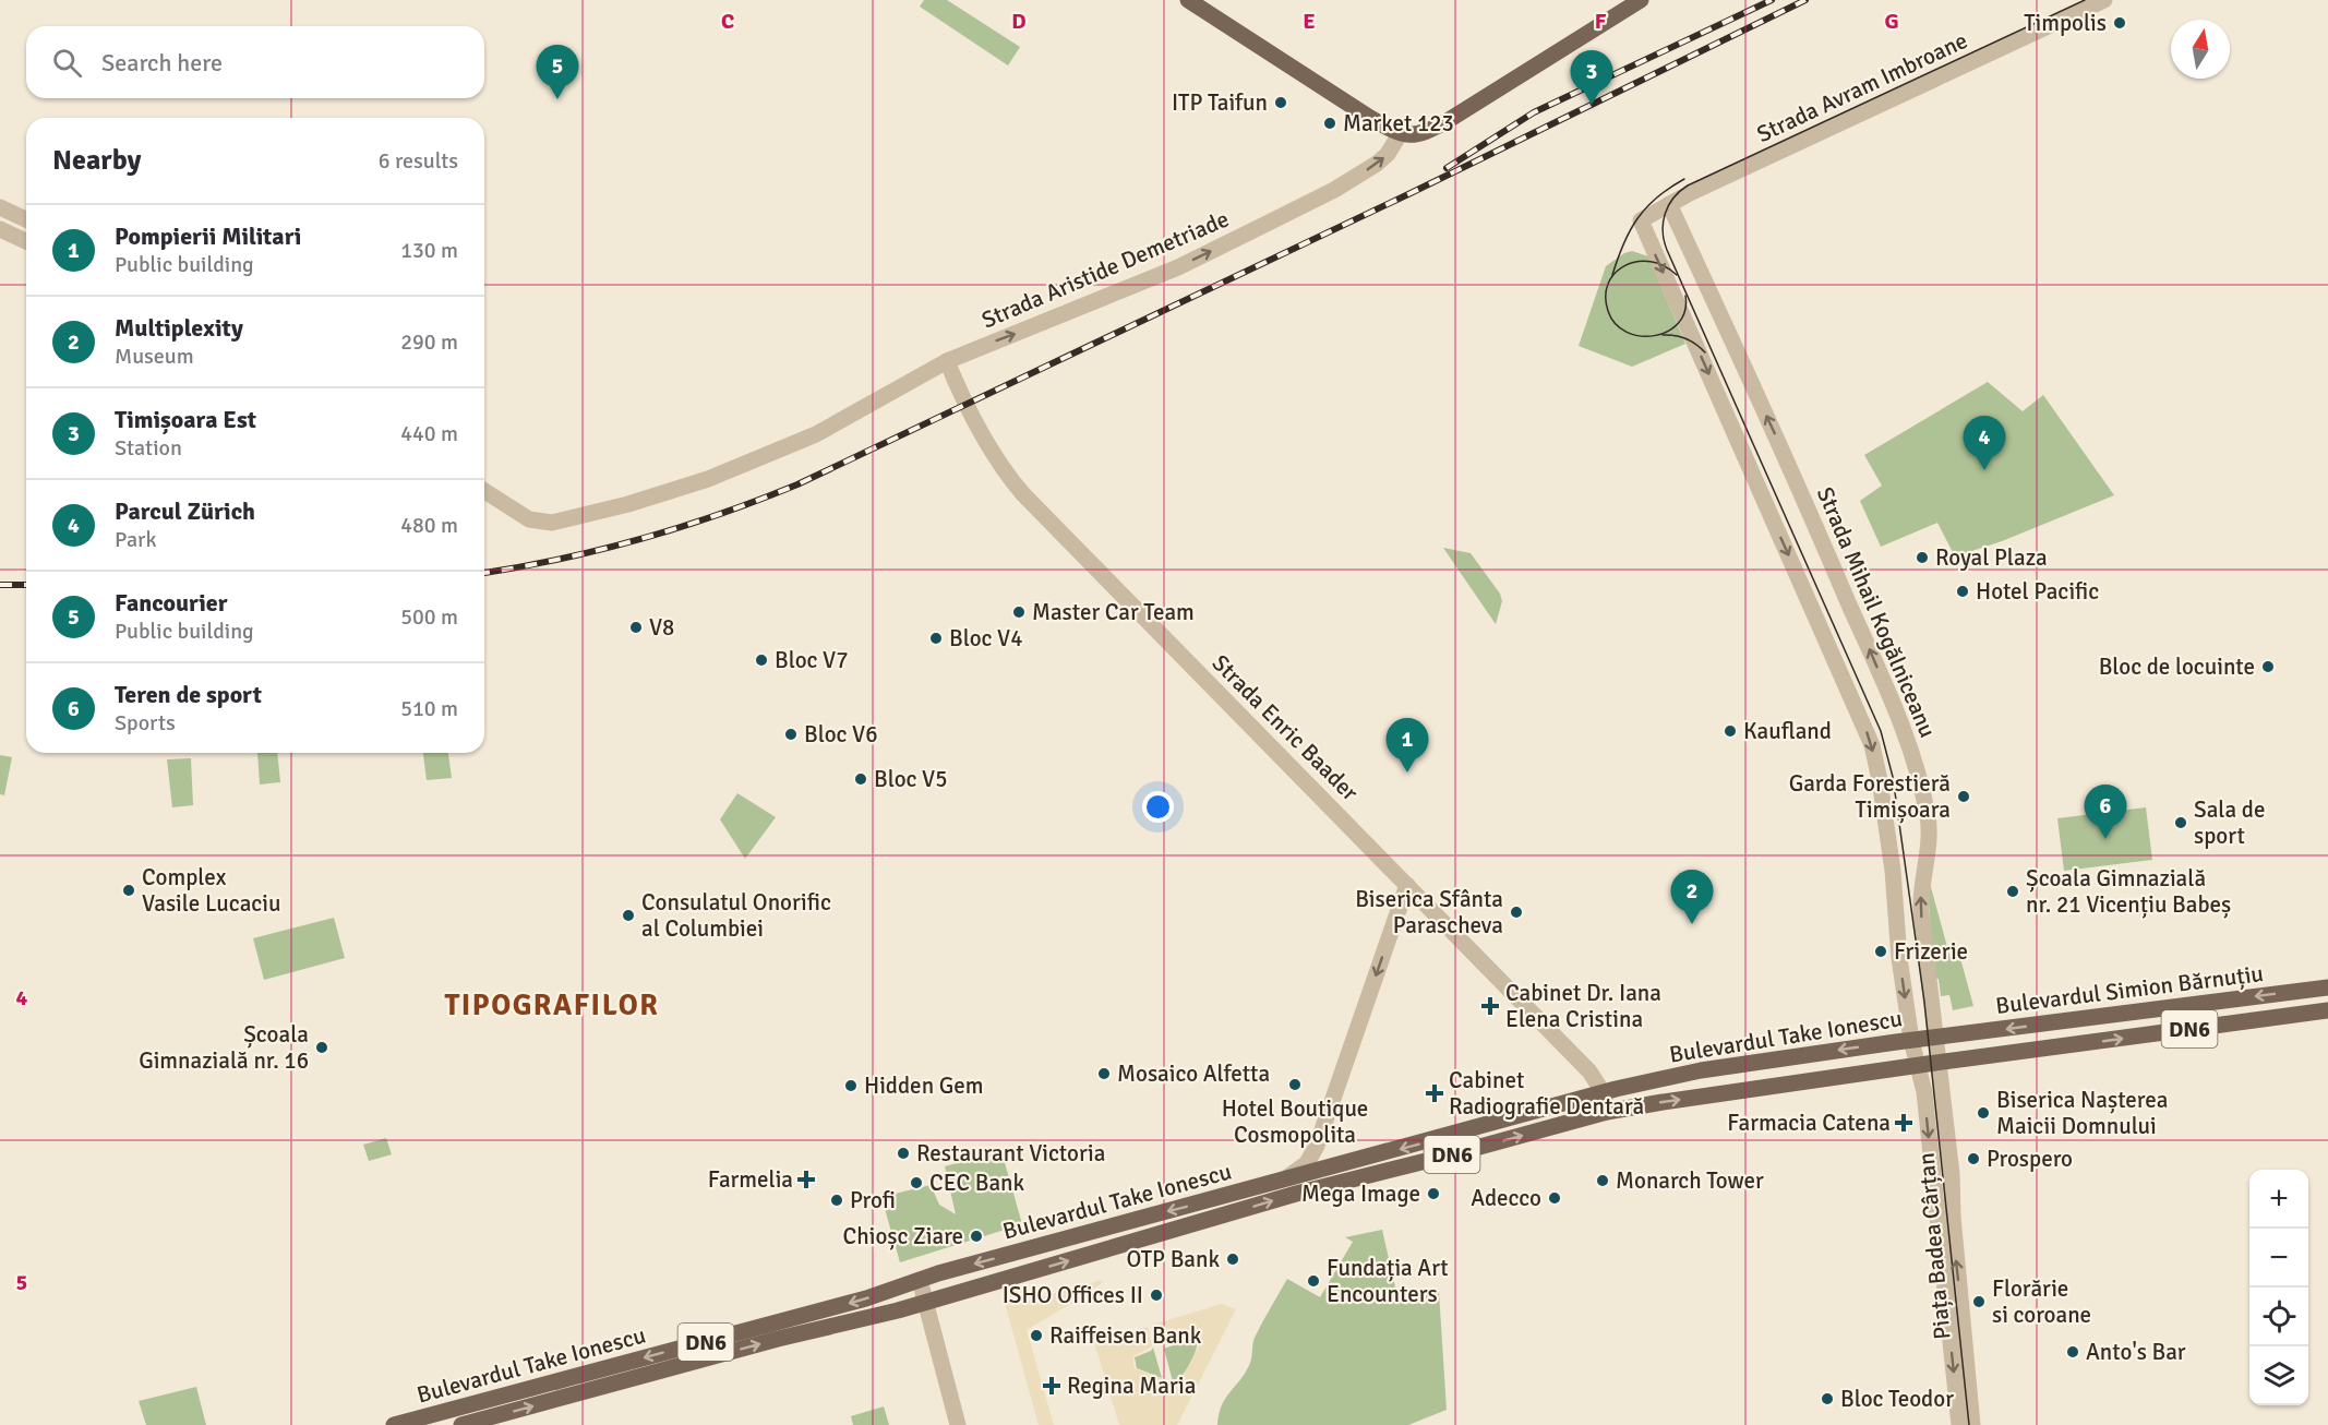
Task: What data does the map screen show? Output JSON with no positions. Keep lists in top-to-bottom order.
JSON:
{
  "streets": {
    "main road": ["Bulevardul Simion Bărnuțiu", "DN6", "Bulevardul Take Ionescu"],
    "street": [
      "Strada Avram Imbroane",
      "Strada Aristide Demetriade",
      "Strada Mihail Kogălniceanu",
      "Strada Enric Baader",
      "Piața Badea Cârțan"
    ]
  },
  "crossings": [
    ["Strada Avram Imbroane", "Strada Mihail Kogălniceanu"],
    ["Strada Avram Imbroane", "Bulevardul Take Ionescu"],
    ["Strada Aristide Demetriade", "Strada Enric Baader"],
    ["Strada Mihail Kogălniceanu", "Bulevardul Simion Bărnuțiu"],
    ["Strada Mihail Kogălniceanu", "Bulevardul Take Ionescu"],
    ["Strada Mihail Kogălniceanu", "Piața Badea Cârțan"],
    ["Strada Enric Baader", "Bulevardul Take Ionescu"],
    ["Bulevardul Simion Bărnuțiu", "Bulevardul Take Ionescu"],
    ["Bulevardul Simion Bărnuțiu", "Piața Badea Cârțan"],
    ["Bulevardul Take Ionescu", "Piața Badea Cârțan"]
  ],
  "one_way": ["Strada Avram Imbroane", "Strada Aristide Demetriade", "Strada Mihail Kogălniceanu"],
  "districts": ["TIPOGRAFILOR"],
  "places": {
    "other": [
      "Timpolis",
      "ITP Taifun",
      "Market 123",
      "Royal Plaza",
      "Hotel Pacific",
      "Master Car Team",
      "V8",
      "Bloc V4",
      "Bloc V7",
      "Bloc de locuinte",
      "Kaufland",
      "Bloc V6",
      "Bloc V5",
      "Garda Forestieră Timișoara",
      "Sala de sport",
      "Complex Vasile Lucaciu",
      "Școala Gimnazială nr. 21 Vicențiu Babeș",
      "Biserica Sfânta Parascheva",
      "Consulatul Onorific al Columbiei",
      "Frizerie",
      "Școala Gimnazială nr. 16",
      "Mosaico Alfetta",
      "Hotel Boutique Cosmopolita",
      "Hidden Gem",
      "Biserica Nașterea Maicii Domnului",
      "Restaurant Victoria",
      "Prospero",
      "Monarch Tower",
      "CEC Bank",
      "Mega Image",
      "Adecco",
      "Profi",
      "Chioșc Ziare",
      "OTP Bank",
      "Fundația Art Encounters",
      "ISHO Offices II",
      "Florărie si coroane",
      "Raiffeisen Bank",
      "Anto's Bar",
      "Bloc Teodor"
    ],
    "health": [
      "Cabinet Dr. Iana Elena Cristina",
      "Cabinet Radiografie Dentară",
      "Farmacia Catena",
      "Farmelia",
      "Regina Maria"
    ]
  },
  "north": "top",
  "page": {
    "search": "Search here",
    "pins": [
      "5",
      "3",
      "4",
      "1",
      "6",
      "2"
    ],
    "heading": ["Nearby", "6 results"],
    "list": [
      {
        "mark": "1",
        "name": "Pompierii Militari",
        "note": "Public building",
        "value": "130 m"
      },
      {
        "mark": "2",
        "name": "Multiplexity",
        "note": "Museum",
        "value": "290 m"
      },
      {
        "mark": "3",
        "name": "Timișoara Est",
        "note": "Station",
        "value": "440 m"
      },
      {
        "mark": "4",
        "name": "Parcul Zürich",
        "note": "Park",
        "value": "480 m"
      },
      {
        "mark": "5",
        "name": "Fancourier",
        "note": "Public building",
        "value": "500 m"
      },
      {
        "mark": "6",
        "name": "Teren de sport",
        "note": "Sports",
        "value": "510 m"
      }
    ],
    "map_buttons": ["+", "−"]
  },
  "grid": {
    "columns": [
      "C",
      "D",
      "E",
      "F",
      "G"
    ],
    "rows": ["4", "5"]
  }
}
